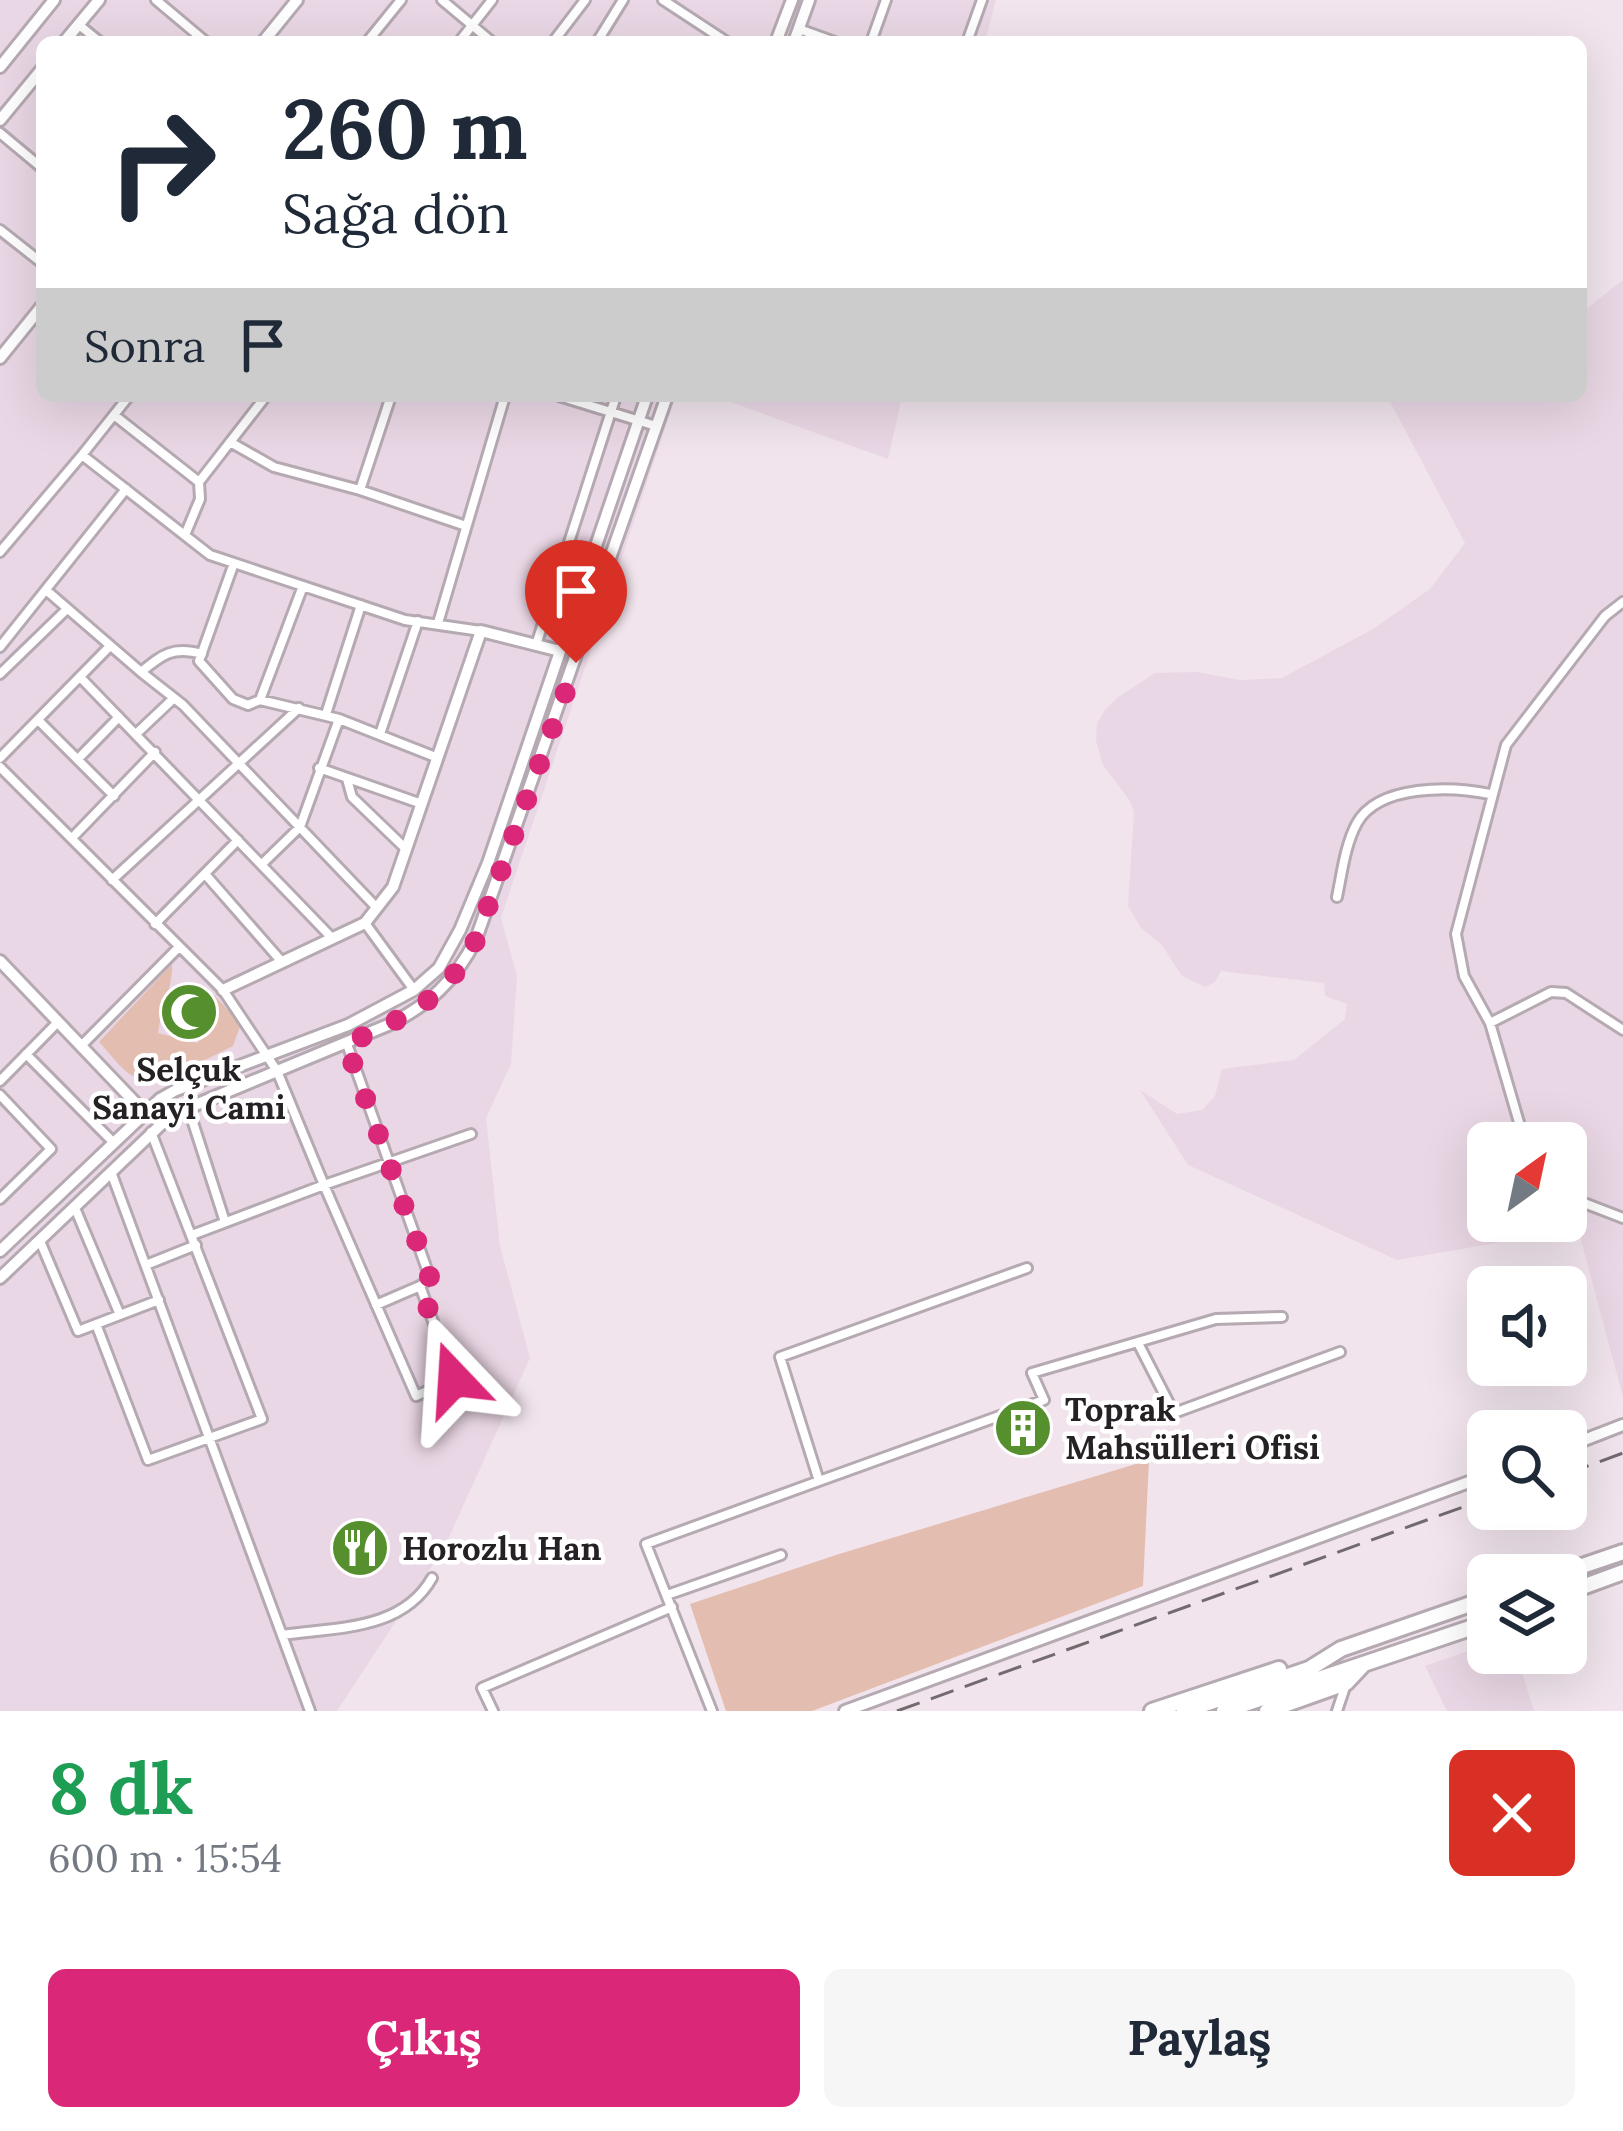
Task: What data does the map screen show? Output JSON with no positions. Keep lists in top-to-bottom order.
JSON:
{
  "places": {
    "mosque": ["Selçuk Sanayi Cami"],
    "building": ["Toprak Mahsülleri Ofisi"],
    "restaurant": ["Horozlu Han"]
  },
  "north": "top right",
  "page": {
    "turn": ["260 m", "Sağa dön"],
    "then": "Sonra",
    "heading": ["8 dk", "600 m · 15:54"],
    "buttons": ["Çıkış", "Paylaş"]
  }
}
